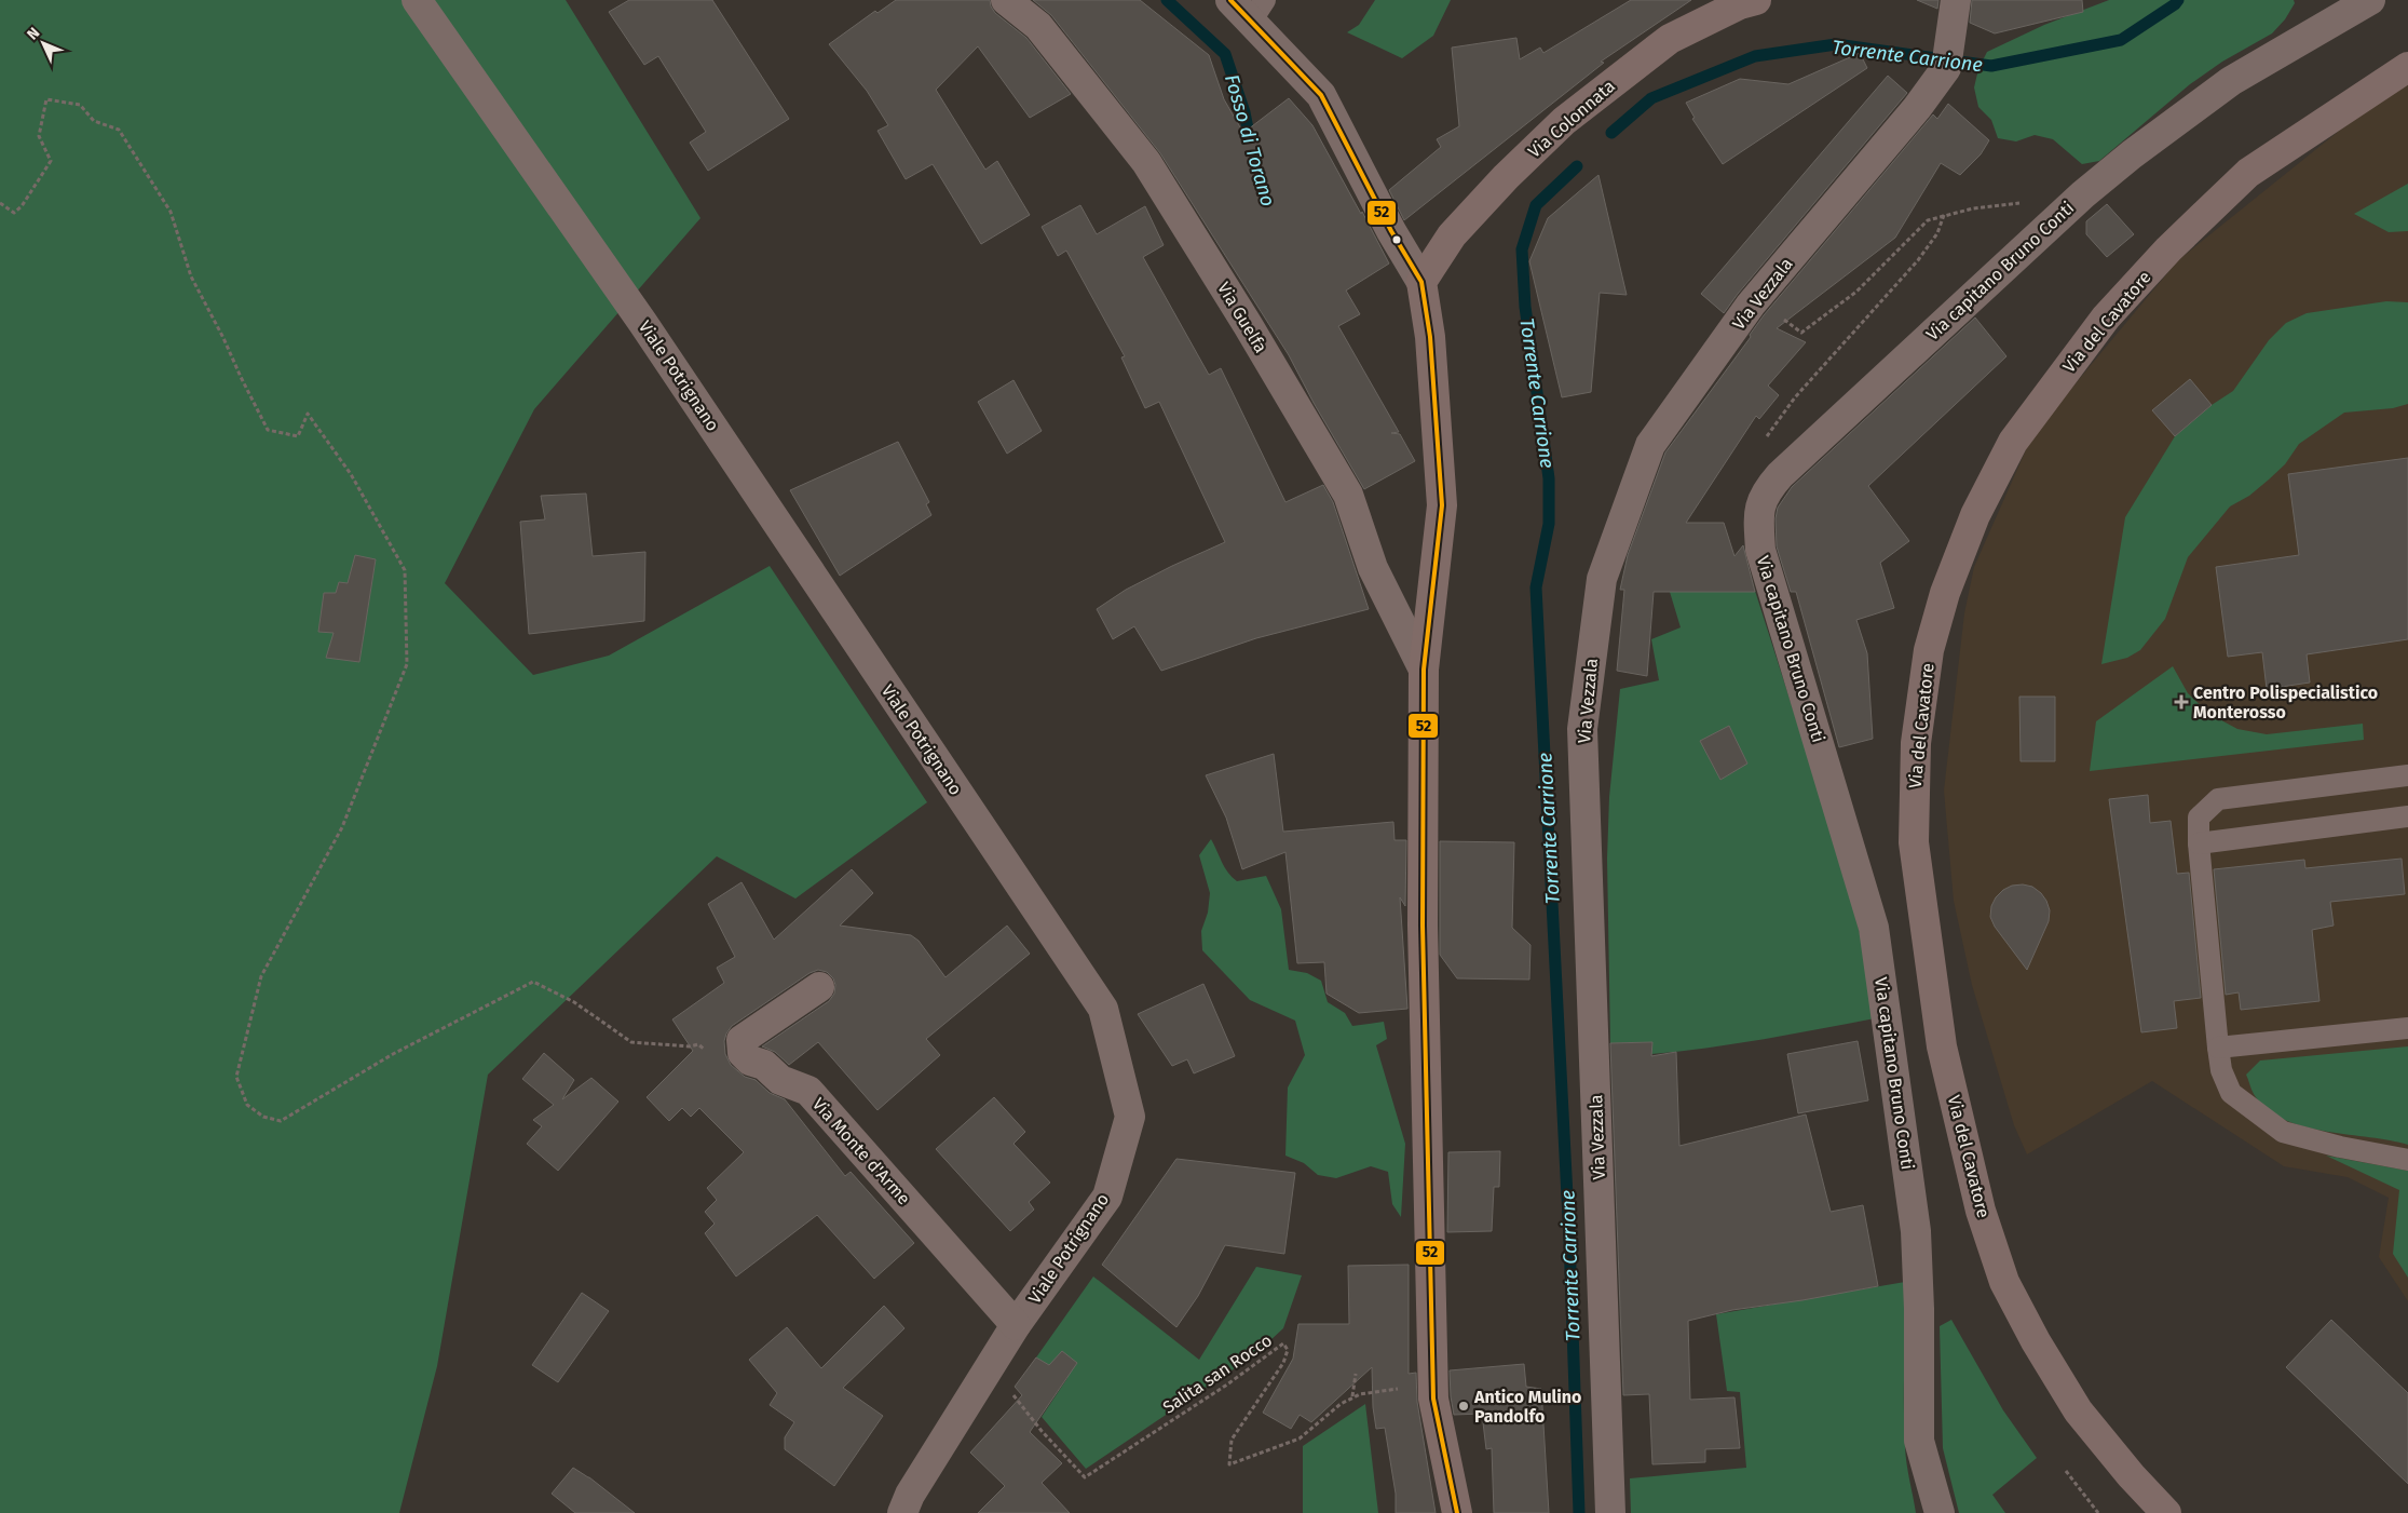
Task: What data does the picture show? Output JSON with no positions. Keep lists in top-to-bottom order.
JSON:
{
  "streets": {
    "main road": ["Via Colonnata", "Via del Cavatore"],
    "street": [
      "Via capitano Bruno Conti",
      "Via Vezzala",
      "Via Guelfa",
      "Viale Potrignano",
      "Via Monte d'Arme"
    ],
    "path": ["Salita san Rocco"]
  },
  "crossings": [
    ["Viale Potrignano", "Via Monte d'Arme"]
  ],
  "water": ["Torrente Carrione", "Fosso di Torano"],
  "places": {
    "health": ["Centro Polispecialistico Monterosso"],
    "other": ["Antico Mulino Pandolfo"]
  },
  "lines": ["transit line 52"],
  "north": "top left"
}
